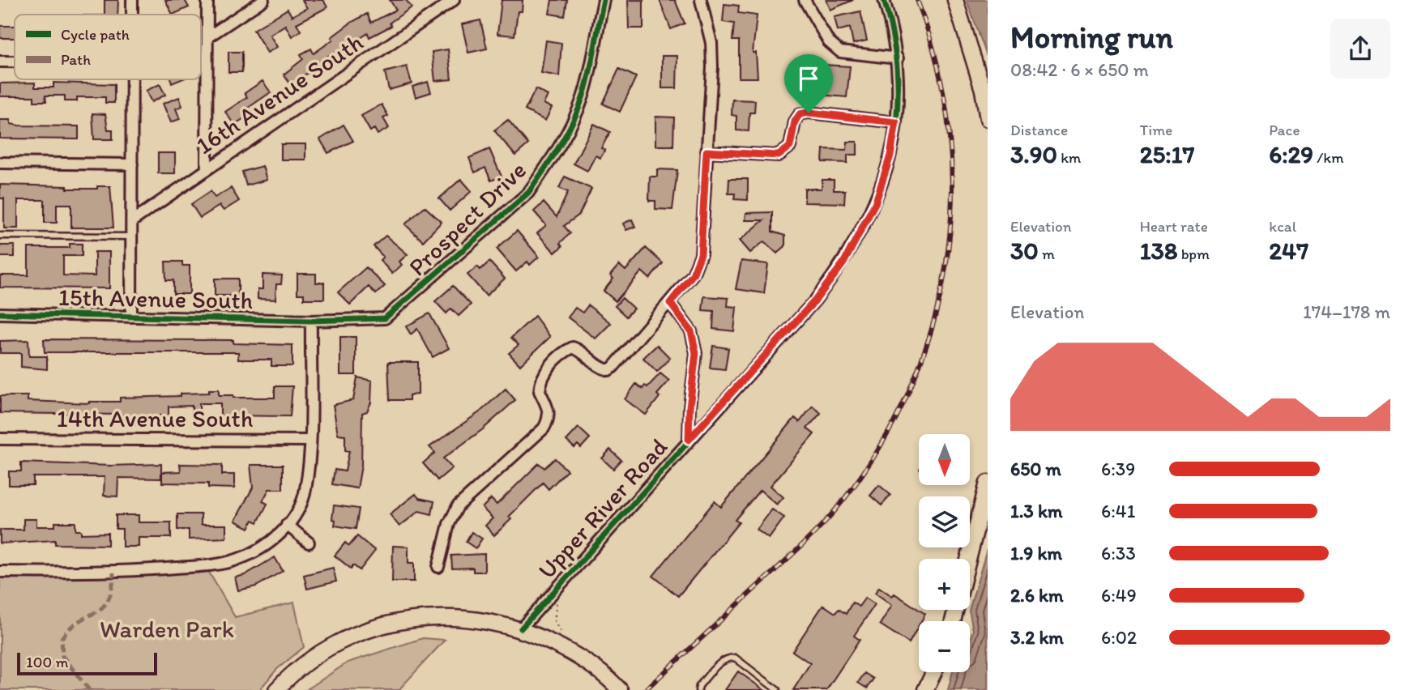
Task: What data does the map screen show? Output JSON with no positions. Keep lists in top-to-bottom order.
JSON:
{
  "streets": {
    "street": [
      "16th Avenue South",
      "Prospect Drive",
      "15th Avenue South",
      "14th Avenue South",
      "Upper River Road"
    ]
  },
  "crossings": [
    ["Prospect Drive", "15th Avenue South"]
  ],
  "parks": ["Warden Park"],
  "legend": ["Cycle path", "Path"],
  "scale_bar": "100 m",
  "north": "bottom",
  "page": {
    "heading": ["Morning run", "08:42 · 6 × 650 m"],
    "stats": [
      ["Distance", "3.90 km"],
      ["Time", "25:17"],
      ["Pace", "6:29 /km"],
      ["Elevation", "30 m"],
      ["Heart rate", "138 bpm"],
      ["kcal", "247"]
    ],
    "chart": ["Elevation", "174–178 m"],
    "map_buttons": ["+", "−"],
    "list": [
      {
        "name": "650 m",
        "note": "6:39"
      },
      {
        "name": "1.3 km",
        "note": "6:41"
      },
      {
        "name": "1.9 km",
        "note": "6:33"
      },
      {
        "name": "2.6 km",
        "note": "6:49"
      },
      {
        "name": "3.2 km",
        "note": "6:02"
      }
    ],
    "scale": "100 m"
  }
}
